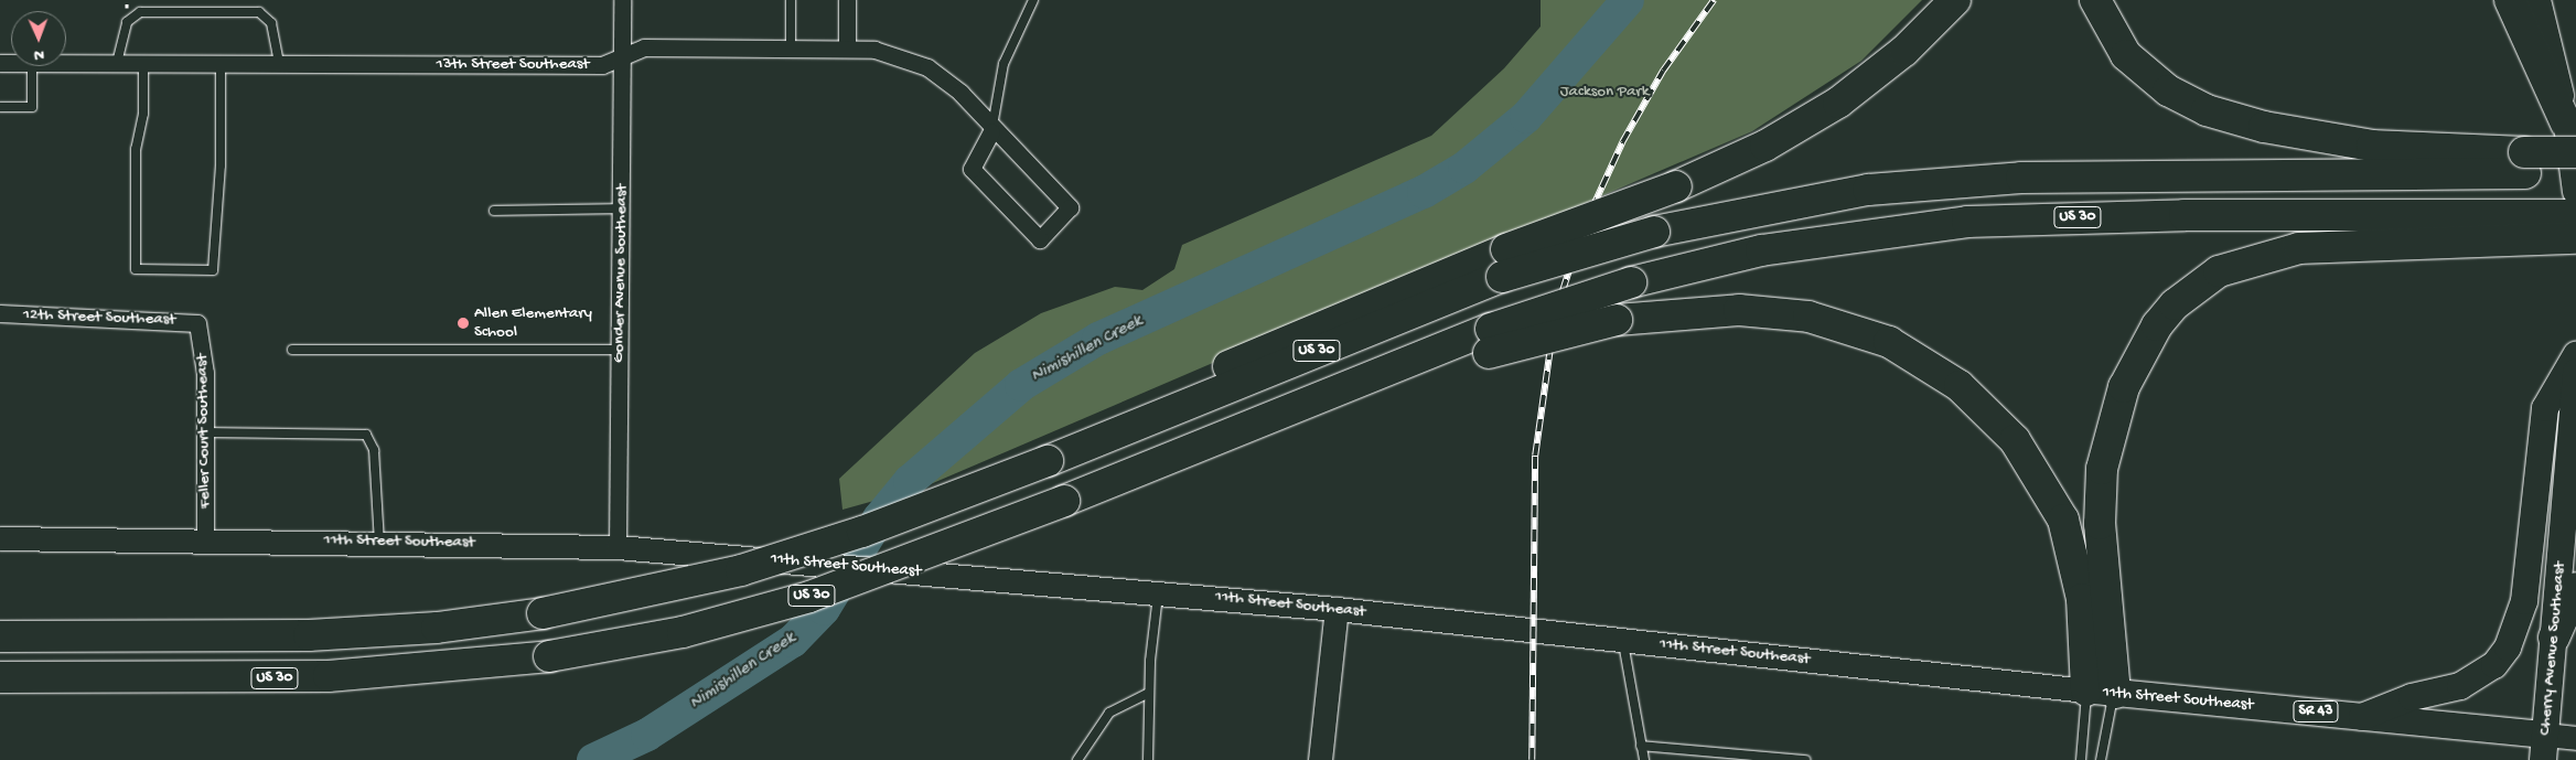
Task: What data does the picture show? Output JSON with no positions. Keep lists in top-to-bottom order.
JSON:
{
  "streets": {
    "highway": ["US 30"],
    "main road": ["11th Street Southeast", "Cherry Avenue Southeast", "SR 43"],
    "street": [
      "13th Street Southeast",
      "Gonder Avenue Southeast",
      "12th Street Southeast",
      "Feller Court Southeast"
    ]
  },
  "crossings": [
    ["13th Street Southeast", "Gonder Avenue Southeast"],
    ["Gonder Avenue Southeast", "11th Street Southeast"],
    ["12th Street Southeast", "Feller Court Southeast"],
    ["Feller Court Southeast", "11th Street Southeast"],
    ["11th Street Southeast", "Cherry Avenue Southeast"]
  ],
  "water": ["Nimishillen Creek"],
  "parks": ["Jackson Park"],
  "places": ["Allen Elementary School"],
  "north": "bottom"
}
